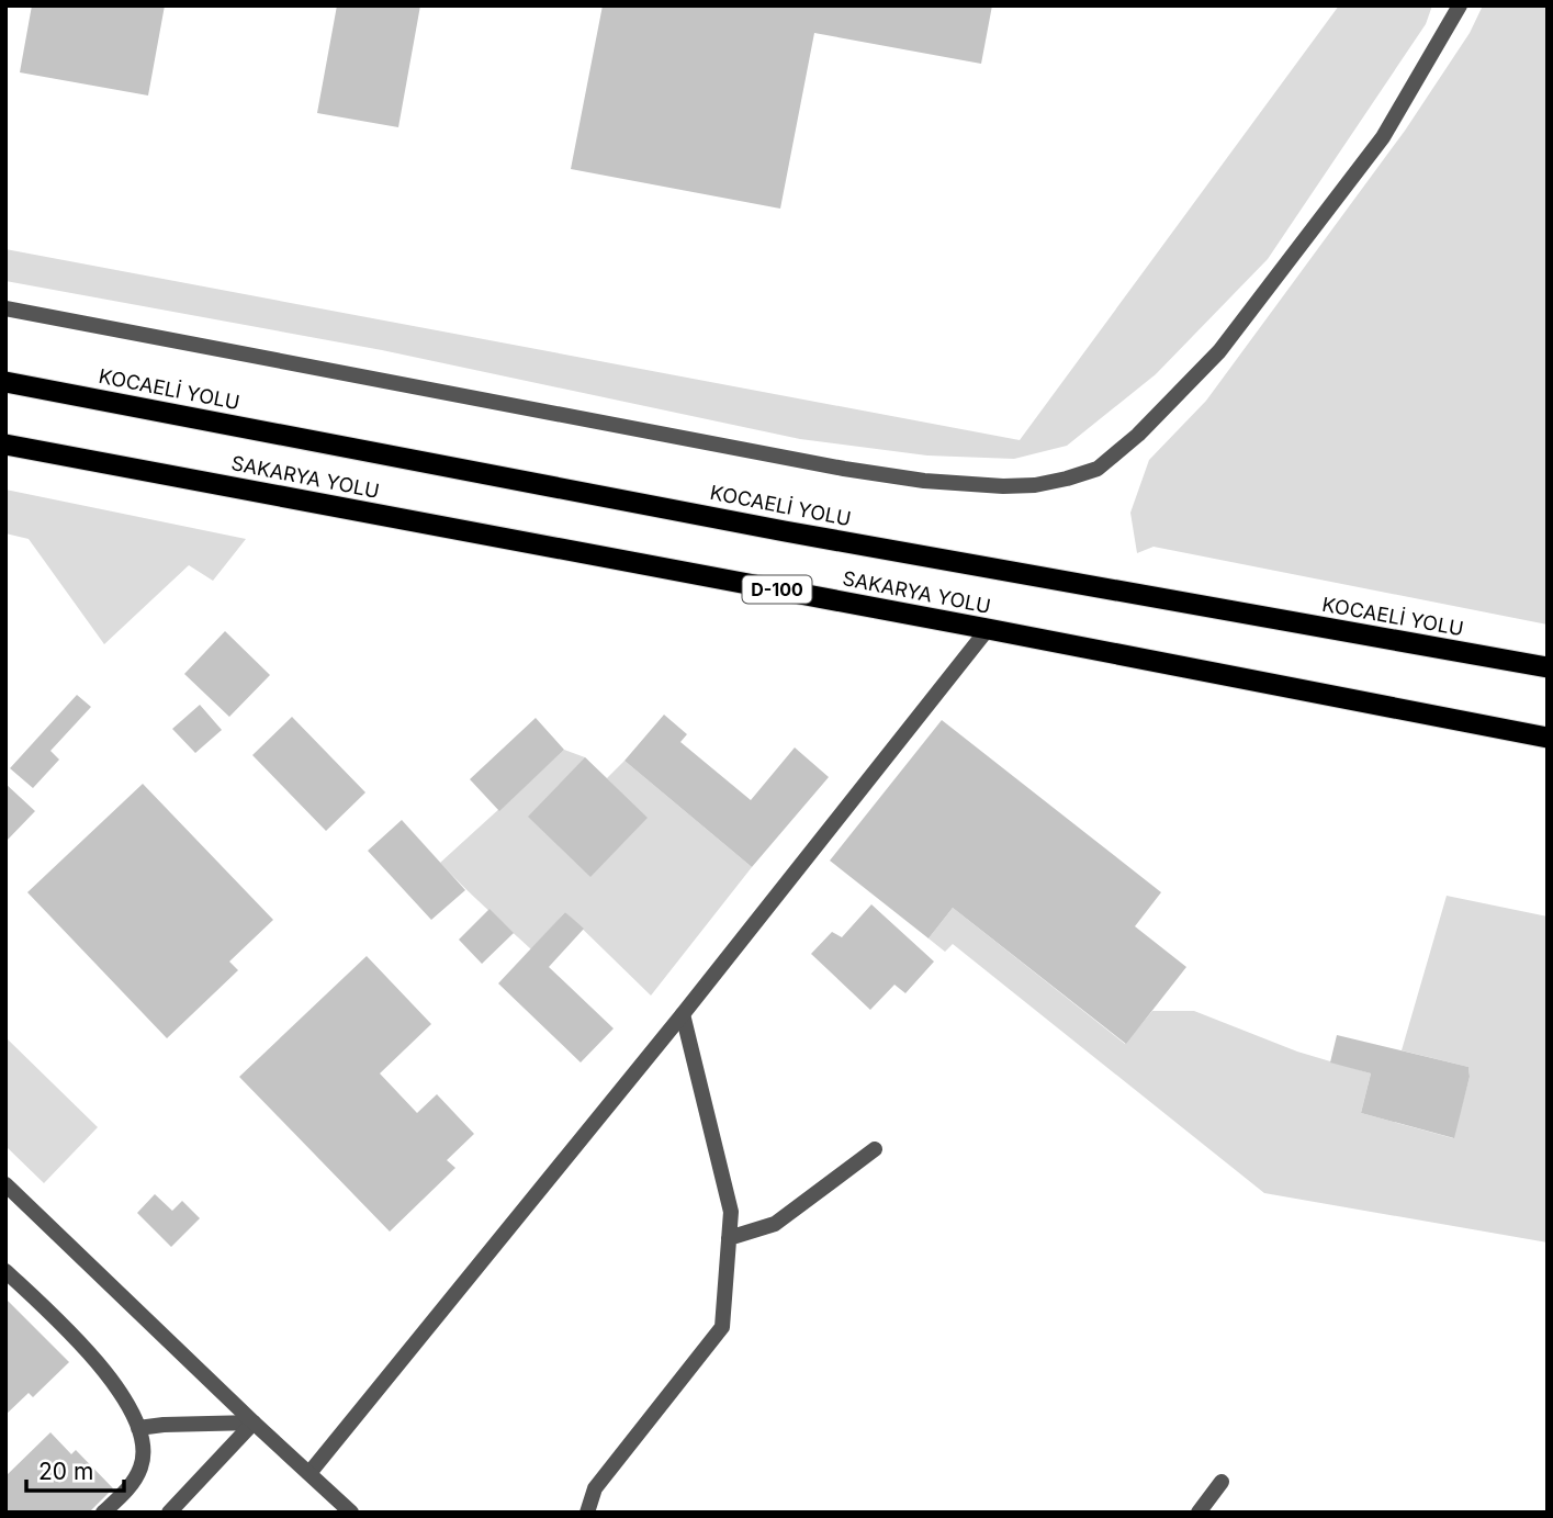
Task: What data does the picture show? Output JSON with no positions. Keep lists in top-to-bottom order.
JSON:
{
  "streets": {
    "highway": ["KOCAELİ YOLU", "SAKARYA YOLU", "D-100"]
  },
  "scale_bar": "20 m"
}
